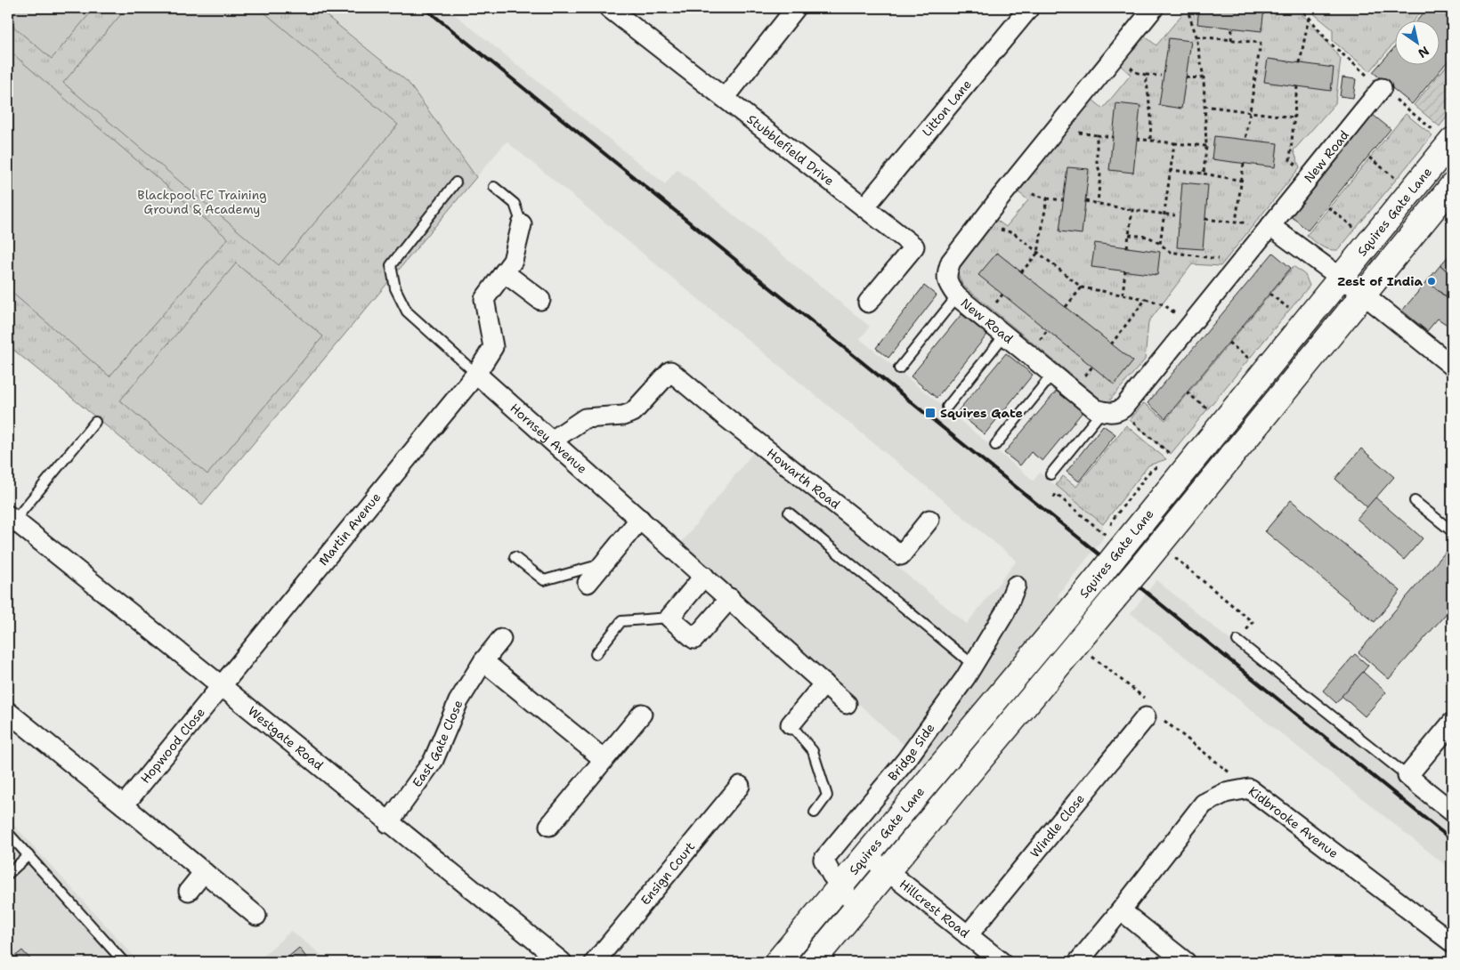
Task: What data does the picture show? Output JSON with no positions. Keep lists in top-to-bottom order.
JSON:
{
  "streets": {
    "main road": ["Squires Gate Lane"],
    "street": [
      "Litton Lane",
      "Stubblefield Drive",
      "New Road",
      "Hornsey Avenue",
      "Howarth Road",
      "Martin Avenue",
      "Westgate Road",
      "East Gate Close",
      "Hopwood Close",
      "Bridge Side",
      "Kidbrooke Avenue",
      "Windle Close",
      "Ensign Court",
      "Hillcrest Road"
    ]
  },
  "crossings": [
    ["Litton Lane", "Stubblefield Drive"],
    ["Squires Gate Lane", "Bridge Side"],
    ["Squires Gate Lane", "Hillcrest Road"],
    ["Hornsey Avenue", "Howarth Road"],
    ["Hornsey Avenue", "Martin Avenue"],
    ["Martin Avenue", "Westgate Road"],
    ["Martin Avenue", "Hopwood Close"],
    ["Westgate Road", "East Gate Close"],
    ["Westgate Road", "Hopwood Close"],
    ["Windle Close", "Hillcrest Road"]
  ],
  "parks": ["Blackpool FC Training Ground & Academy"],
  "places": {
    "other": ["Zest of India"],
    "transit": ["Squires Gate"]
  },
  "north": "bottom right"
}
